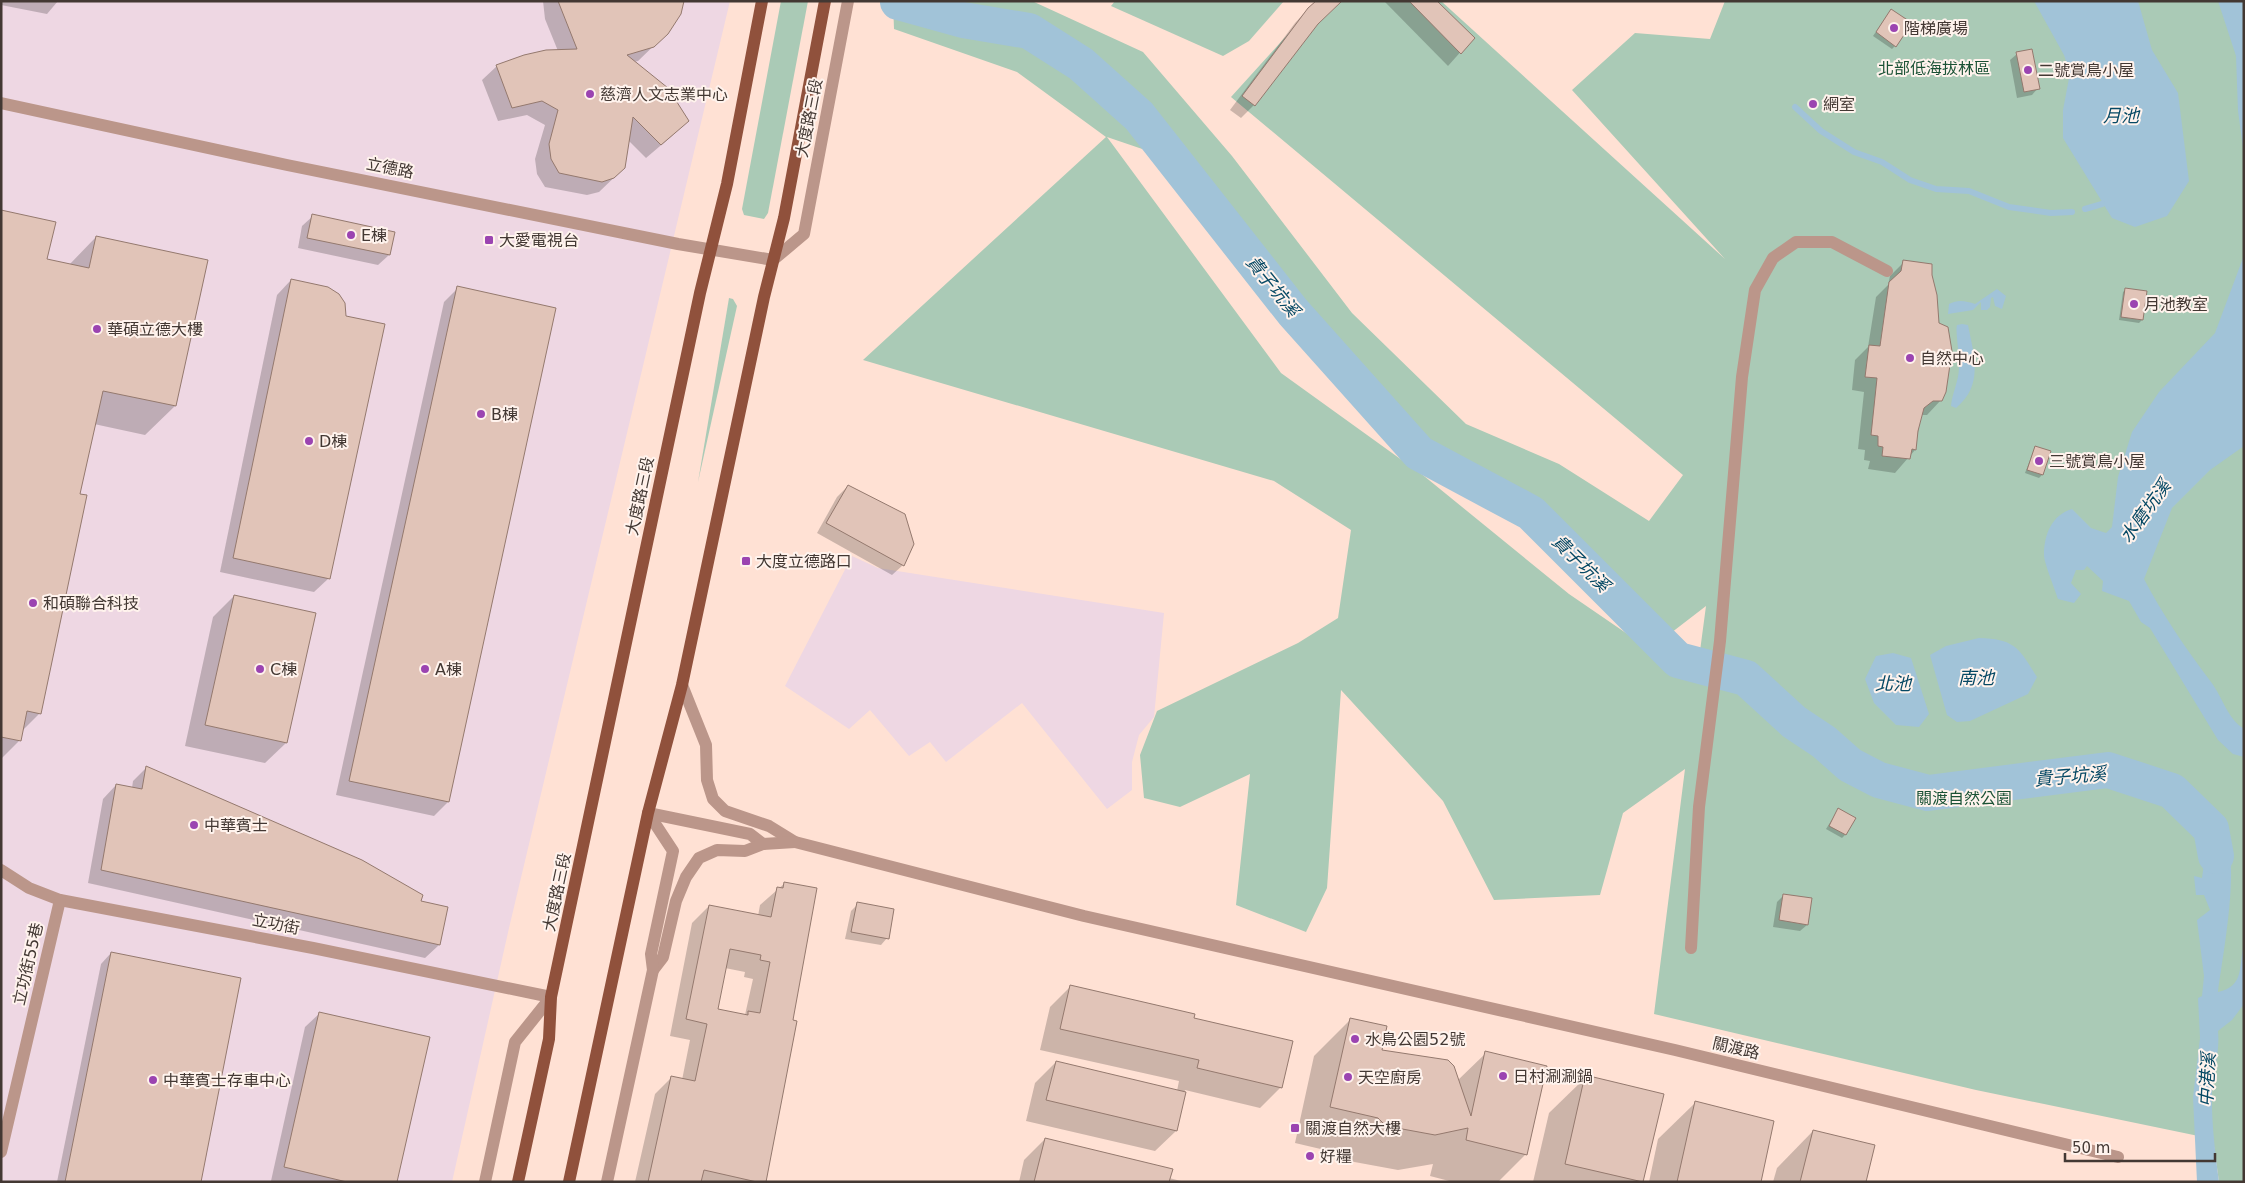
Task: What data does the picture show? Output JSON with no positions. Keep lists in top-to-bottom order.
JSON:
{
  "streets": {
    "main road": ["大度路三段"],
    "street": [
      "立德路",
      "立功街",
      "立功街55巷",
      "關渡路"
    ]
  },
  "crossings": [
    ["大度路三段", "立德路"],
    ["大度路三段", "立功街"],
    ["立功街", "立功街55巷"]
  ],
  "water": [
    "月池",
    "貴子坑溪",
    "水磨坑溪",
    "南池",
    "北池",
    "中港溪"
  ],
  "parks": ["北部低海拔林區", "關渡自然公園"],
  "places": {
    "other": [
      "階梯廣場",
      "二號賞鳥小屋",
      "慈濟人文志業中心",
      "網室",
      "E棟",
      "月池教室",
      "華碩立德大樓",
      "自然中心",
      "B棟",
      "D棟",
      "三號賞鳥小屋",
      "和碩聯合科技",
      "C棟",
      "A棟",
      "中華賓士",
      "水鳥公園52號",
      "日村涮涮鍋",
      "天空廚房",
      "中華賓士存車中心",
      "好糧"
    ],
    "transit": ["大愛電視台", "大度立德路口", "關渡自然大樓"]
  },
  "scale_bar": "50 m"
}
